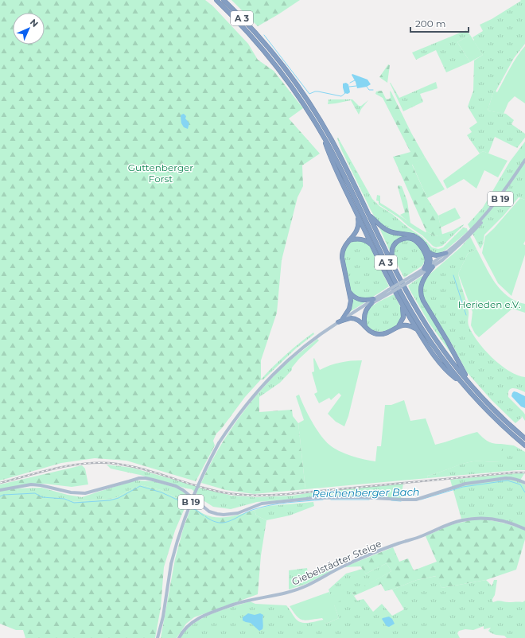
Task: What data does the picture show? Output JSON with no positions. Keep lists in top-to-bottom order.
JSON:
{
  "streets": {
    "highway": ["A 3", "B 19"],
    "main road": ["Giebelstädter Steige"]
  },
  "crossings": [
    ["A 3", "B 19"]
  ],
  "water": ["Reichenberger Bach"],
  "parks": ["Guttenberger Forst", "Herieden e.V."],
  "scale_bar": "200 m",
  "north": "top right"
}
